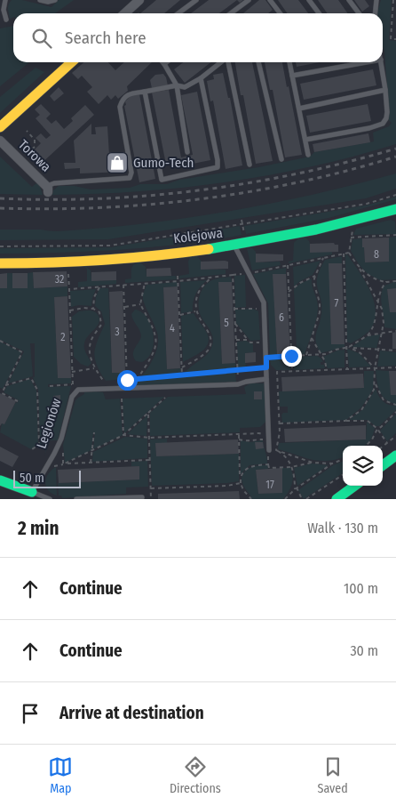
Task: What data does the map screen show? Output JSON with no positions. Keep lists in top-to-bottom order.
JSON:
{
  "streets": {
    "street": ["Torowa", "Kolejowa"],
    "lane": ["Legionów"]
  },
  "places": {
    "shop": ["Gumo-Tech"]
  },
  "house_numbers": [
    "8",
    "32",
    "7",
    "6",
    "5",
    "4",
    "3",
    "2",
    "17"
  ],
  "scale_bar": "50 m",
  "page": {
    "search": "Search here",
    "scale": "50 m",
    "heading": ["2 min", "Walk · 130 m"],
    "list": [
      ["Continue", "100 m"],
      ["Continue", "30 m"],
      "Arrive at destination"
    ],
    "nav": ["Map", "Directions", "Saved"]
  }
}
